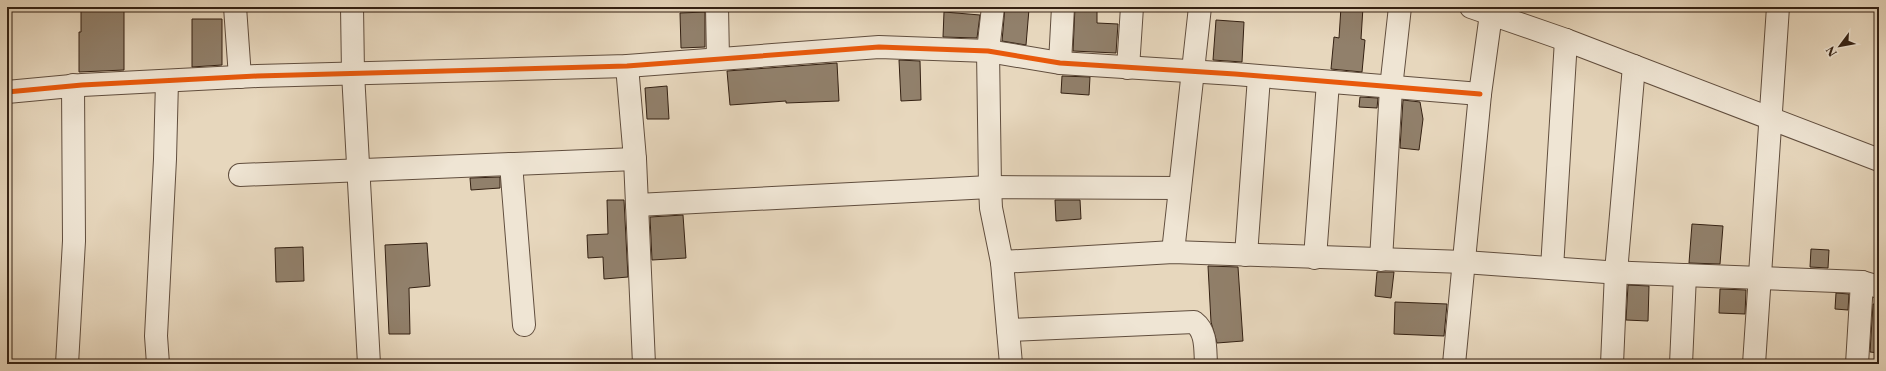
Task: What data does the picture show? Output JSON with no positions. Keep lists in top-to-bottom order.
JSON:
{
  "north": "bottom left"
}
